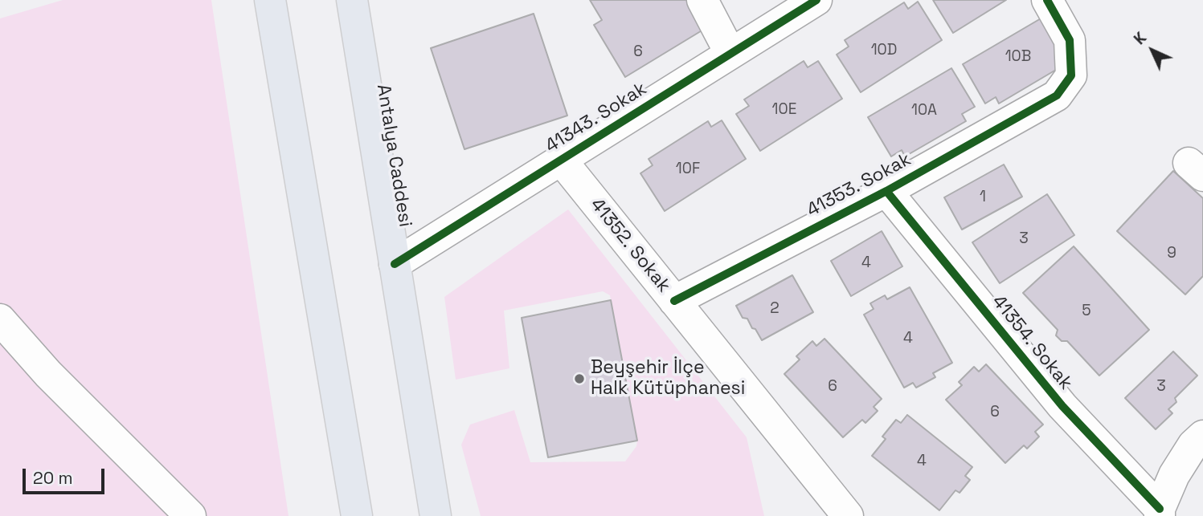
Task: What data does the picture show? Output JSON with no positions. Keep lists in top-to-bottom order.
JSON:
{
  "streets": {
    "main road": ["Antalya Caddesi"],
    "street": [
      "41343. Sokak",
      "41353. Sokak",
      "41352. Sokak",
      "41354. Sokak"
    ]
  },
  "crossings": [
    ["41343. Sokak", "Antalya Caddesi"],
    ["41343. Sokak", "41352. Sokak"],
    ["41353. Sokak", "41352. Sokak"],
    ["41353. Sokak", "41354. Sokak"]
  ],
  "places": ["Beyşehir İlçe Halk Kütüphanesi"],
  "house_numbers": [
    "10D",
    "6",
    "10B",
    "10E",
    "10A",
    "10F",
    "1",
    "3",
    "9",
    "4",
    "2",
    "5",
    "4",
    "6",
    "3",
    "6",
    "4"
  ],
  "scale_bar": "20 m",
  "north": "top left"
}
